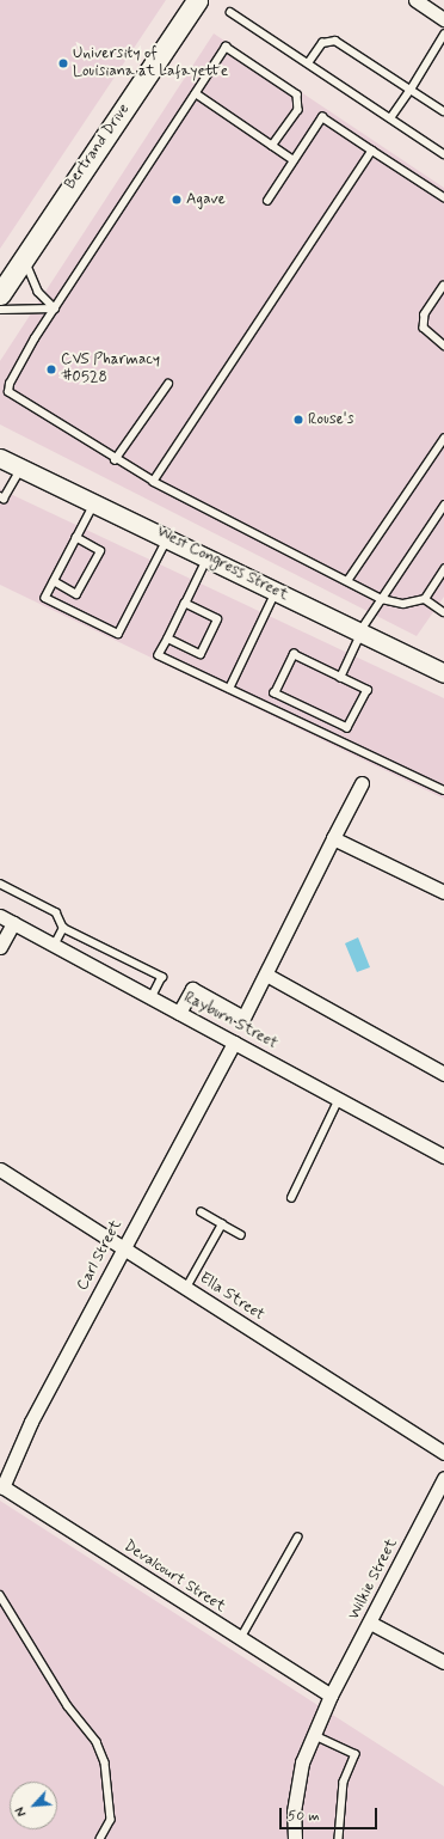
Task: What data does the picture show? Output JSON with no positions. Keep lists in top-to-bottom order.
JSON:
{
  "streets": {
    "main road": ["Bertrand Drive", "West Congress Street"],
    "street": [
      "Rayburn Street",
      "Carl Street",
      "Ella Street",
      "Devalcourt Street",
      "Wilkie Street"
    ]
  },
  "crossings": [
    ["Rayburn Street", "Carl Street"],
    ["Carl Street", "Ella Street"],
    ["Carl Street", "Devalcourt Street"],
    ["Devalcourt Street", "Wilkie Street"]
  ],
  "places": [
    "University of Louisiana at Lafayette",
    "Agave",
    "CVS Pharmacy #0528",
    "Rouse's"
  ],
  "scale_bar": "50 m",
  "north": "bottom left"
}
